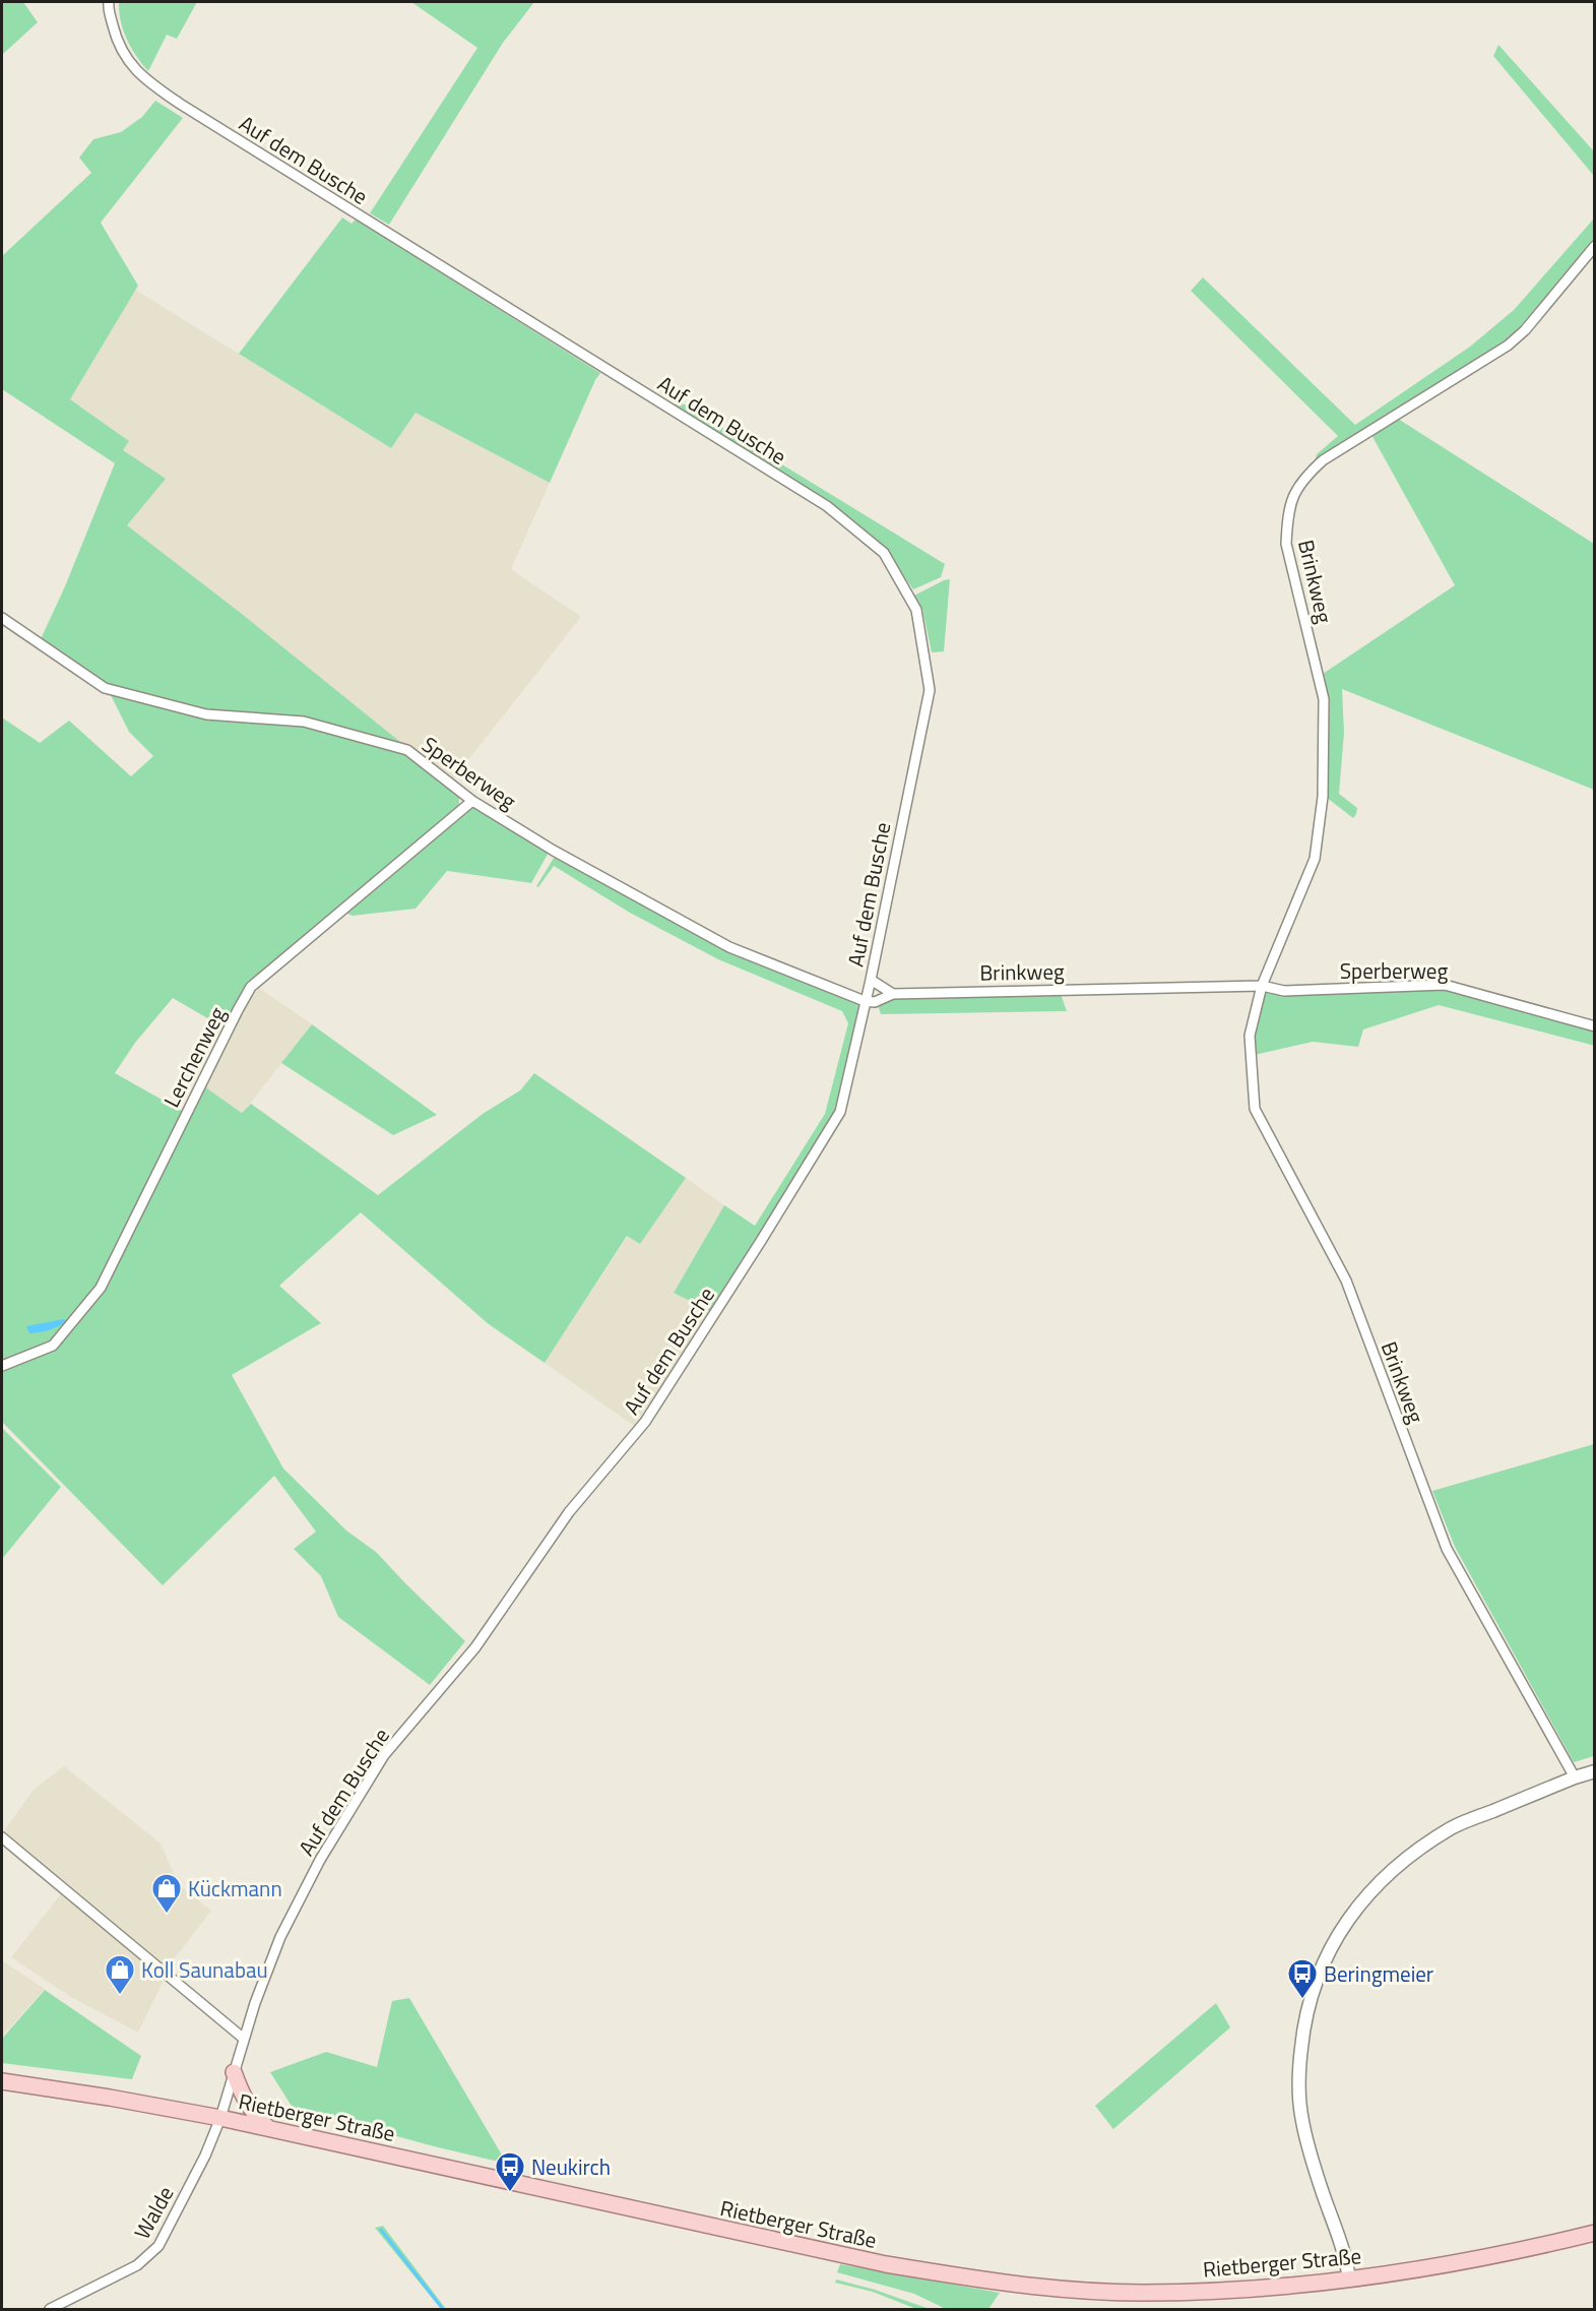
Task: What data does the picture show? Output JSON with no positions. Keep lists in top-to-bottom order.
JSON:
{
  "streets": {
    "main road": ["Rietberger Straße"],
    "street": [
      "Auf dem Busche",
      "Brinkweg",
      "Sperberweg",
      "Lerchenweg",
      "Walde"
    ]
  },
  "crossings": [
    ["Auf dem Busche", "Brinkweg"],
    ["Auf dem Busche", "Sperberweg"],
    ["Auf dem Busche", "Rietberger Straße"],
    ["Auf dem Busche", "Walde"],
    ["Brinkweg", "Sperberweg"],
    ["Sperberweg", "Lerchenweg"],
    ["Rietberger Straße", "Walde"]
  ],
  "places": {
    "shop": ["Kückmann", "Koll Saunabau"],
    "bus stop": ["Beringmeier", "Neukirch"]
  }
}
